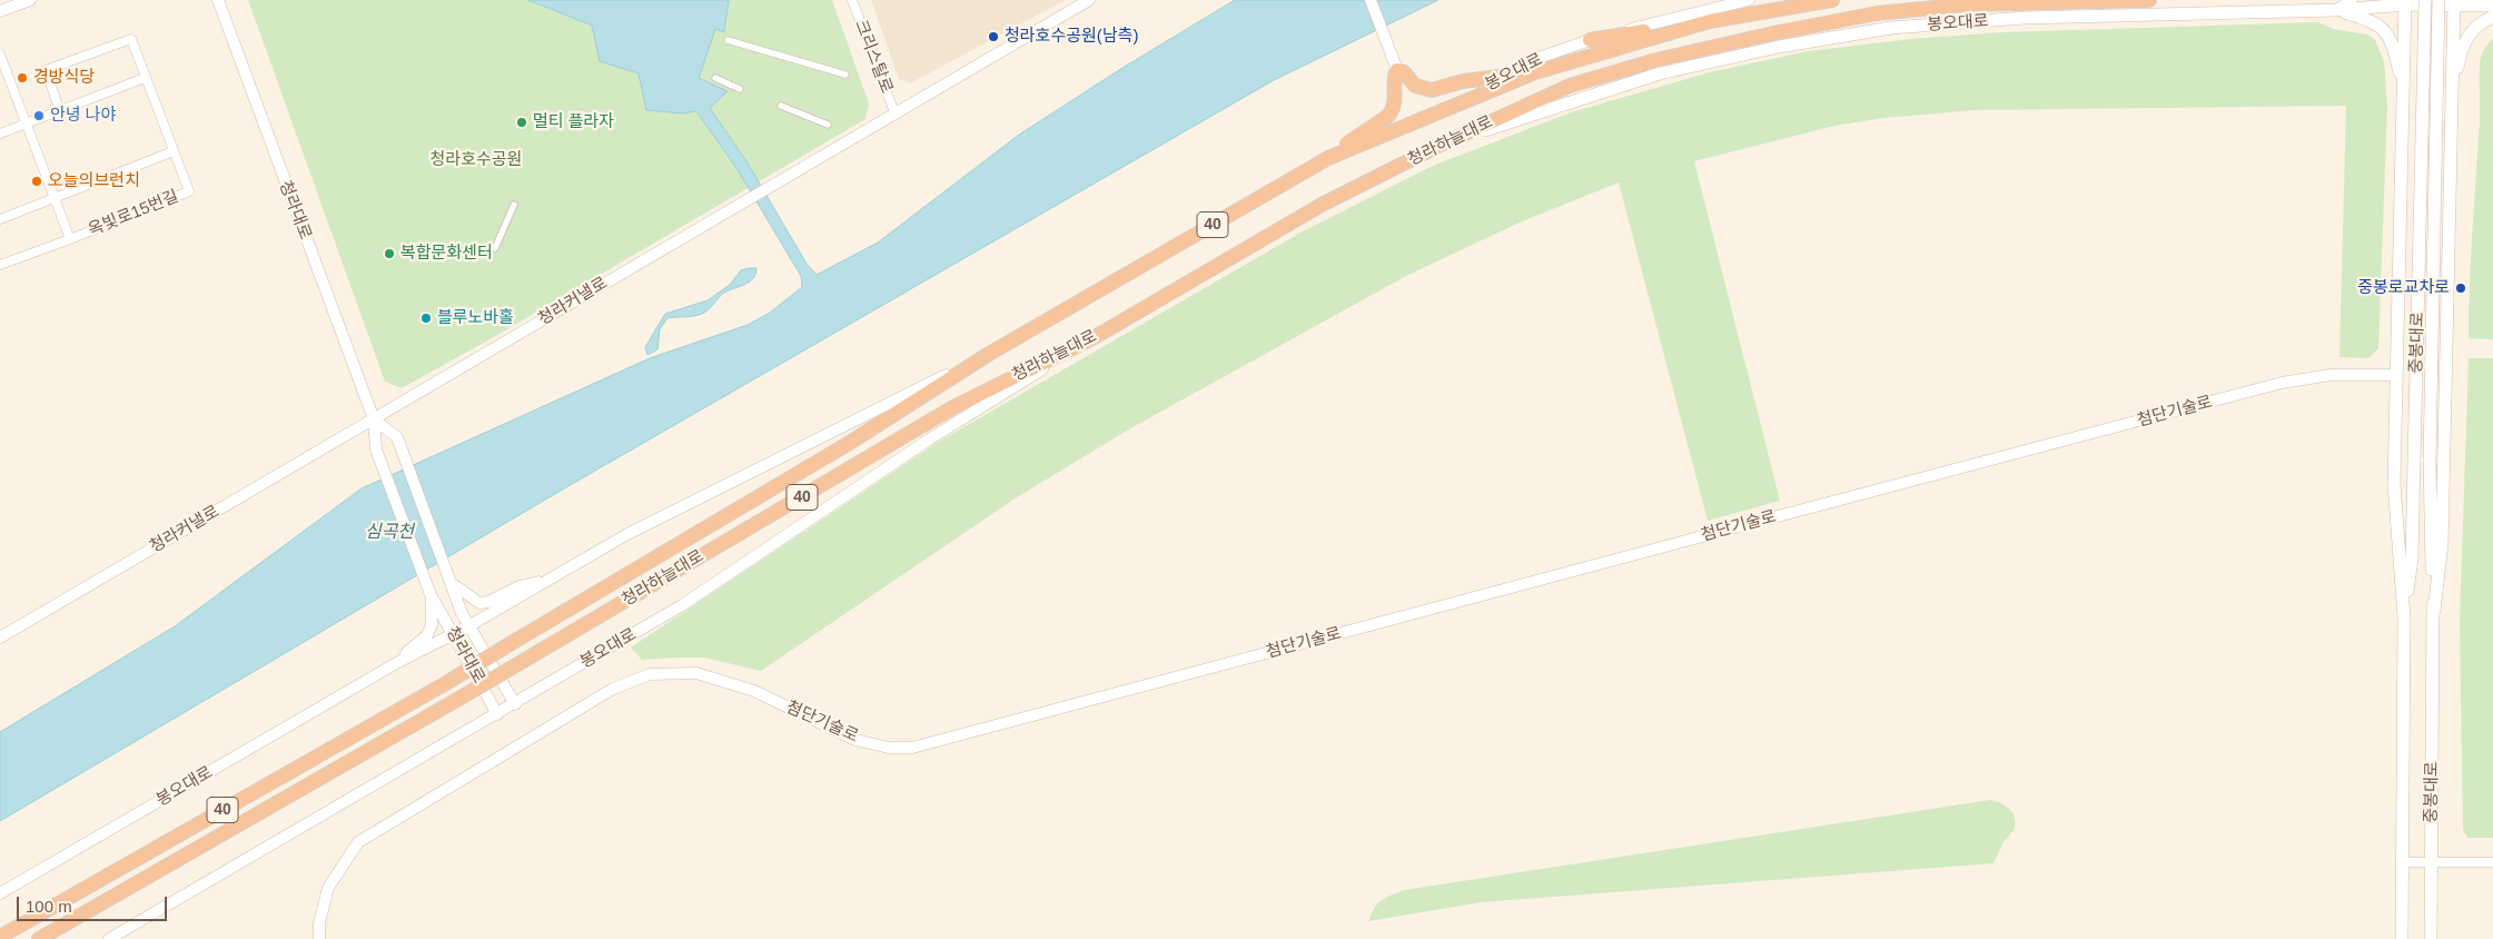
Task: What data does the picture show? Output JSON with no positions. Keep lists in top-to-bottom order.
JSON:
{
  "streets": {
    "highway": ["청라하늘대로", "40"],
    "main road": ["봉오대로", "중봉대로"],
    "street": [
      "크리스탈로",
      "청라대로",
      "옥빛로15번길",
      "청라커낼로",
      "첨단기술로"
    ]
  },
  "crossings": [
    ["봉오대로", "청라하늘대로"],
    ["봉오대로", "청라대로"],
    ["봉오대로", "중봉대로"],
    ["크리스탈로", "청라커낼로"],
    ["청라대로", "청라커낼로"],
    ["중봉대로", "첨단기술로"]
  ],
  "water": ["심곡천"],
  "parks": ["청라호수공원"],
  "places": [
    "청라호수공원(남측)",
    "경방식당",
    "안녕 나야",
    "멀티 플라자",
    "오늘의브런치",
    "복합문화센터",
    "중봉로교차로",
    "블루노바홀"
  ],
  "scale_bar": "100 m"
}
